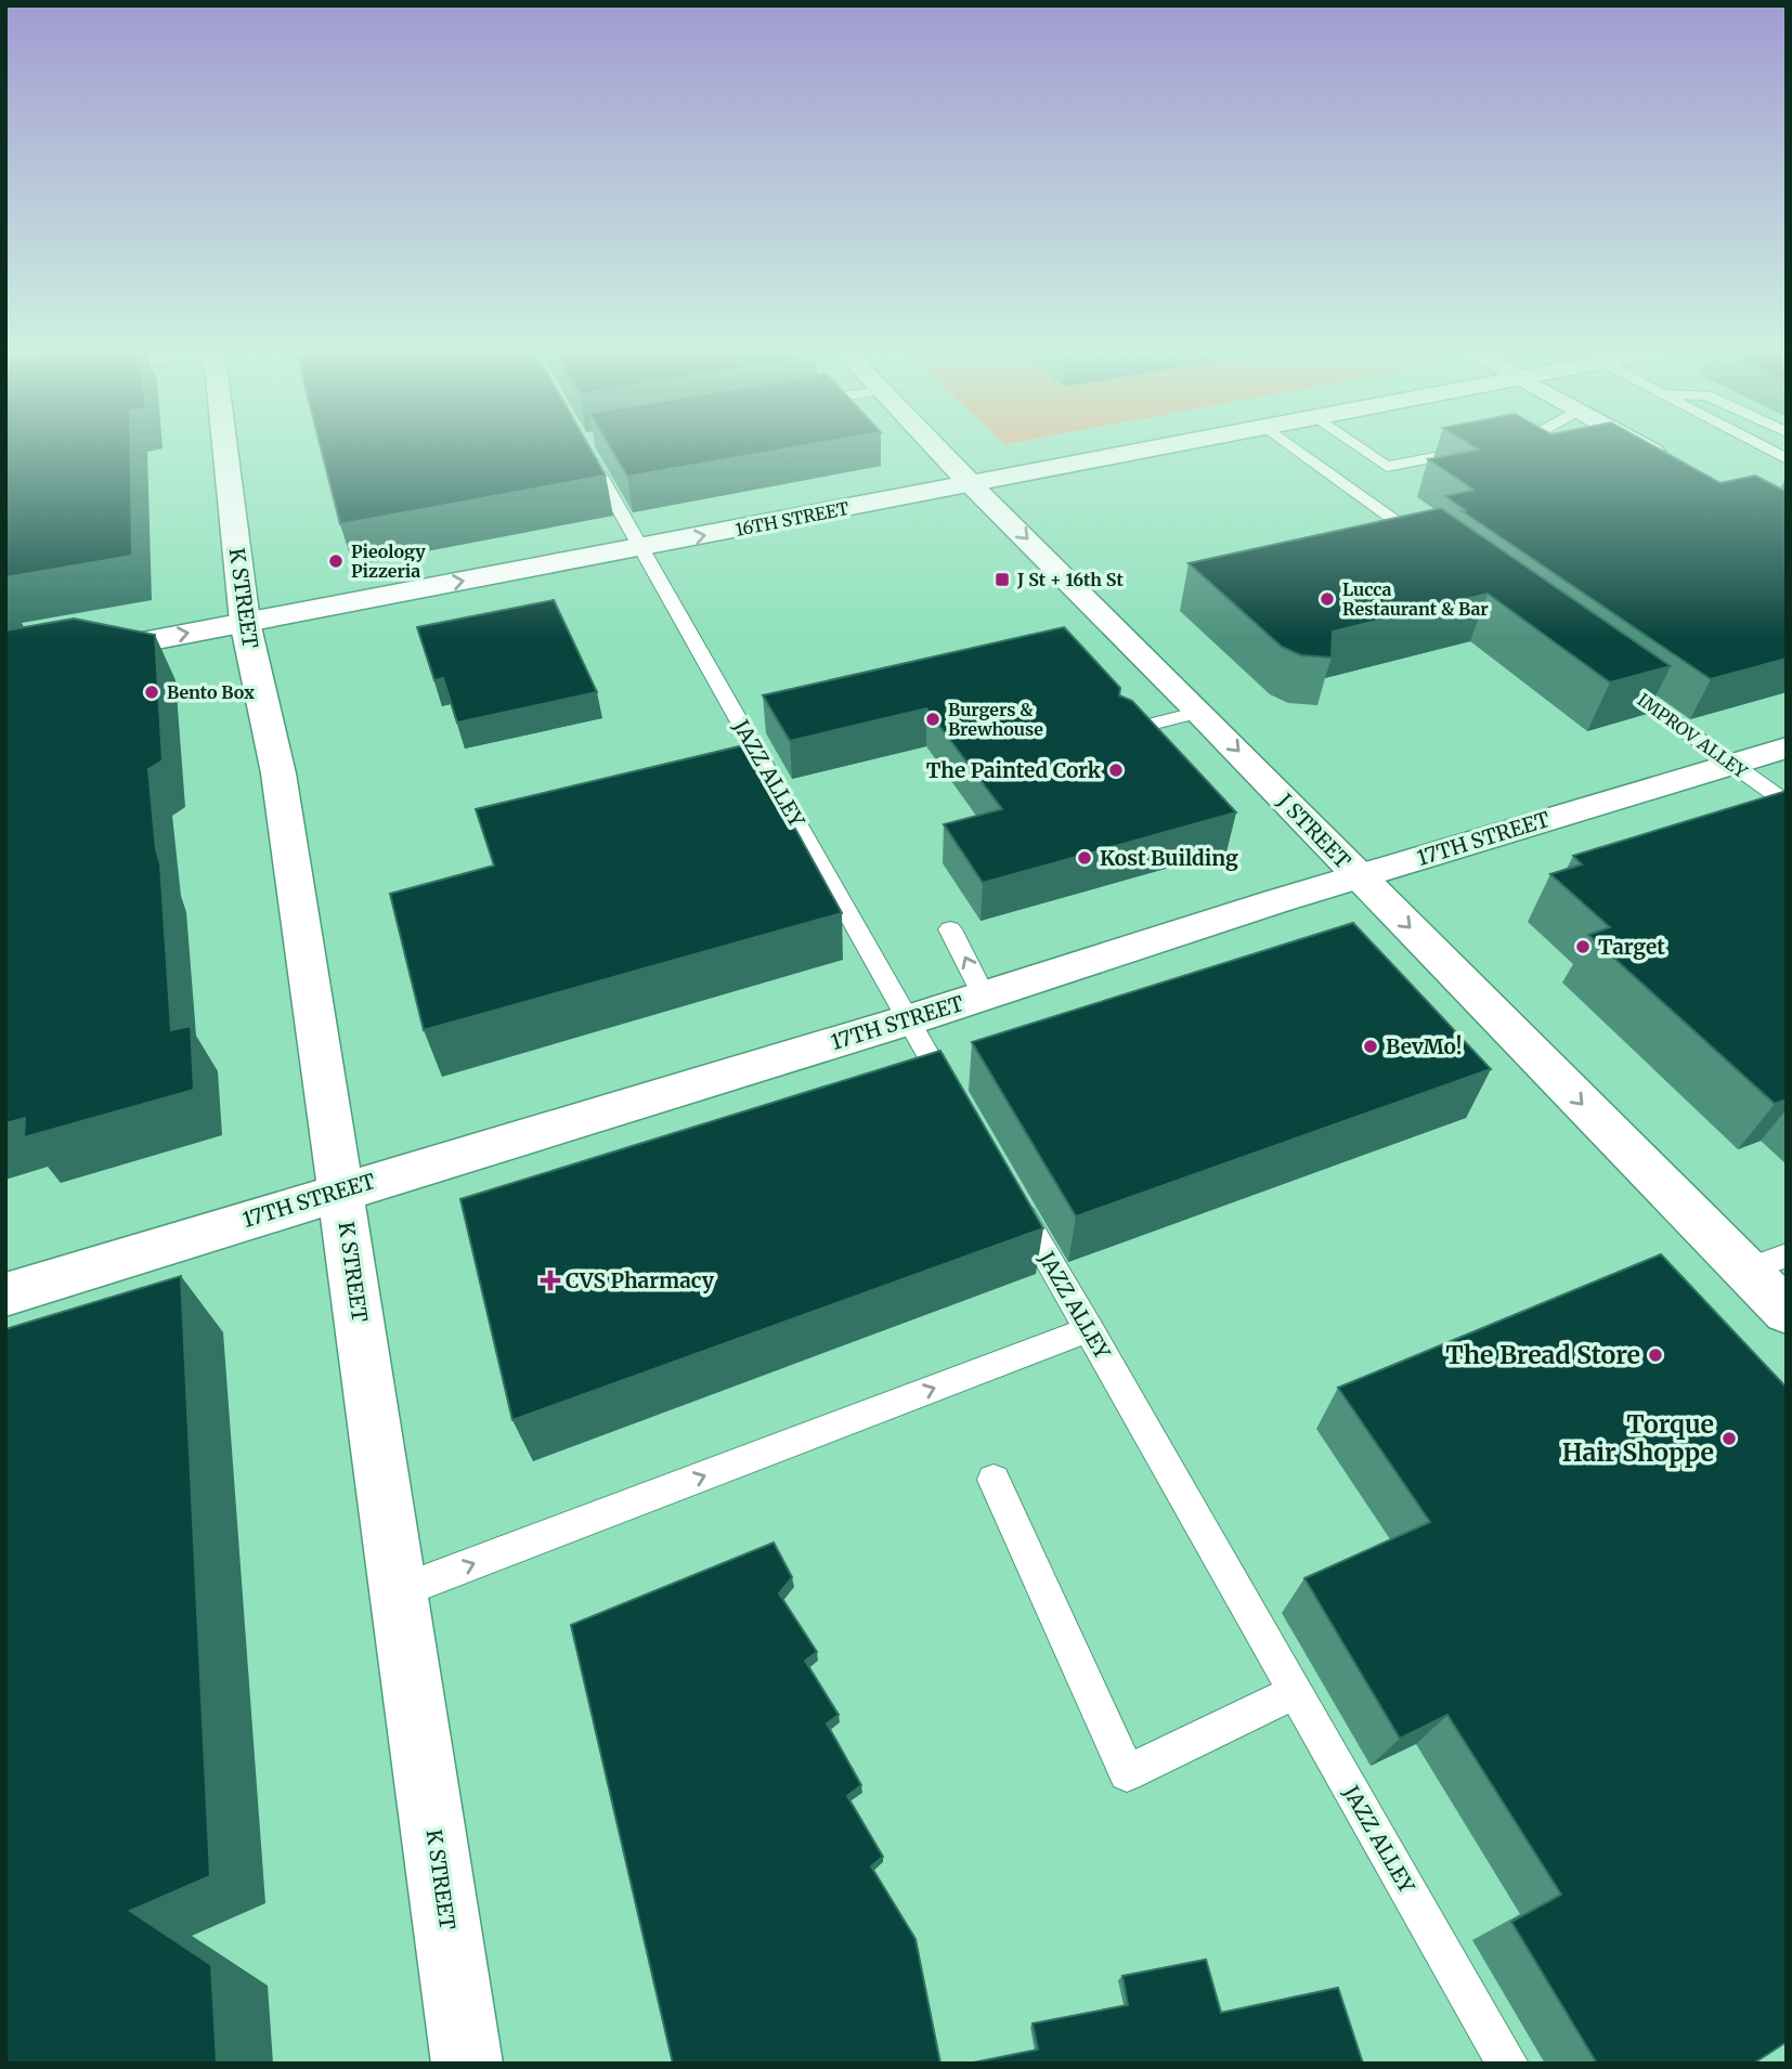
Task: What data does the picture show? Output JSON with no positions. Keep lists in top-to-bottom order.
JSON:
{
  "streets": {
    "main road": [
      "16TH STREET",
      "K STREET",
      "J STREET",
      "17TH STREET"
    ],
    "lane": ["IMPROV ALLEY", "JAZZ ALLEY"]
  },
  "crossings": [
    ["16TH STREET", "K STREET"],
    ["16TH STREET", "JAZZ ALLEY"],
    ["16TH STREET", "J STREET"],
    ["K STREET", "17TH STREET"],
    ["IMPROV ALLEY", "17TH STREET"],
    ["JAZZ ALLEY", "17TH STREET"],
    ["J STREET", "17TH STREET"]
  ],
  "one_way": ["16TH STREET", "J STREET"],
  "places": {
    "other": [
      "Pieology Pizzeria",
      "Lucca Restaurant & Bar",
      "Bento Box",
      "Burgers & Brewhouse",
      "The Painted Cork",
      "Kost Building",
      "Target",
      "BevMo!",
      "The Bread Store",
      "Torque Hair Shoppe"
    ],
    "transit": ["J St + 16th St"],
    "health": ["CVS Pharmacy"]
  }
}
